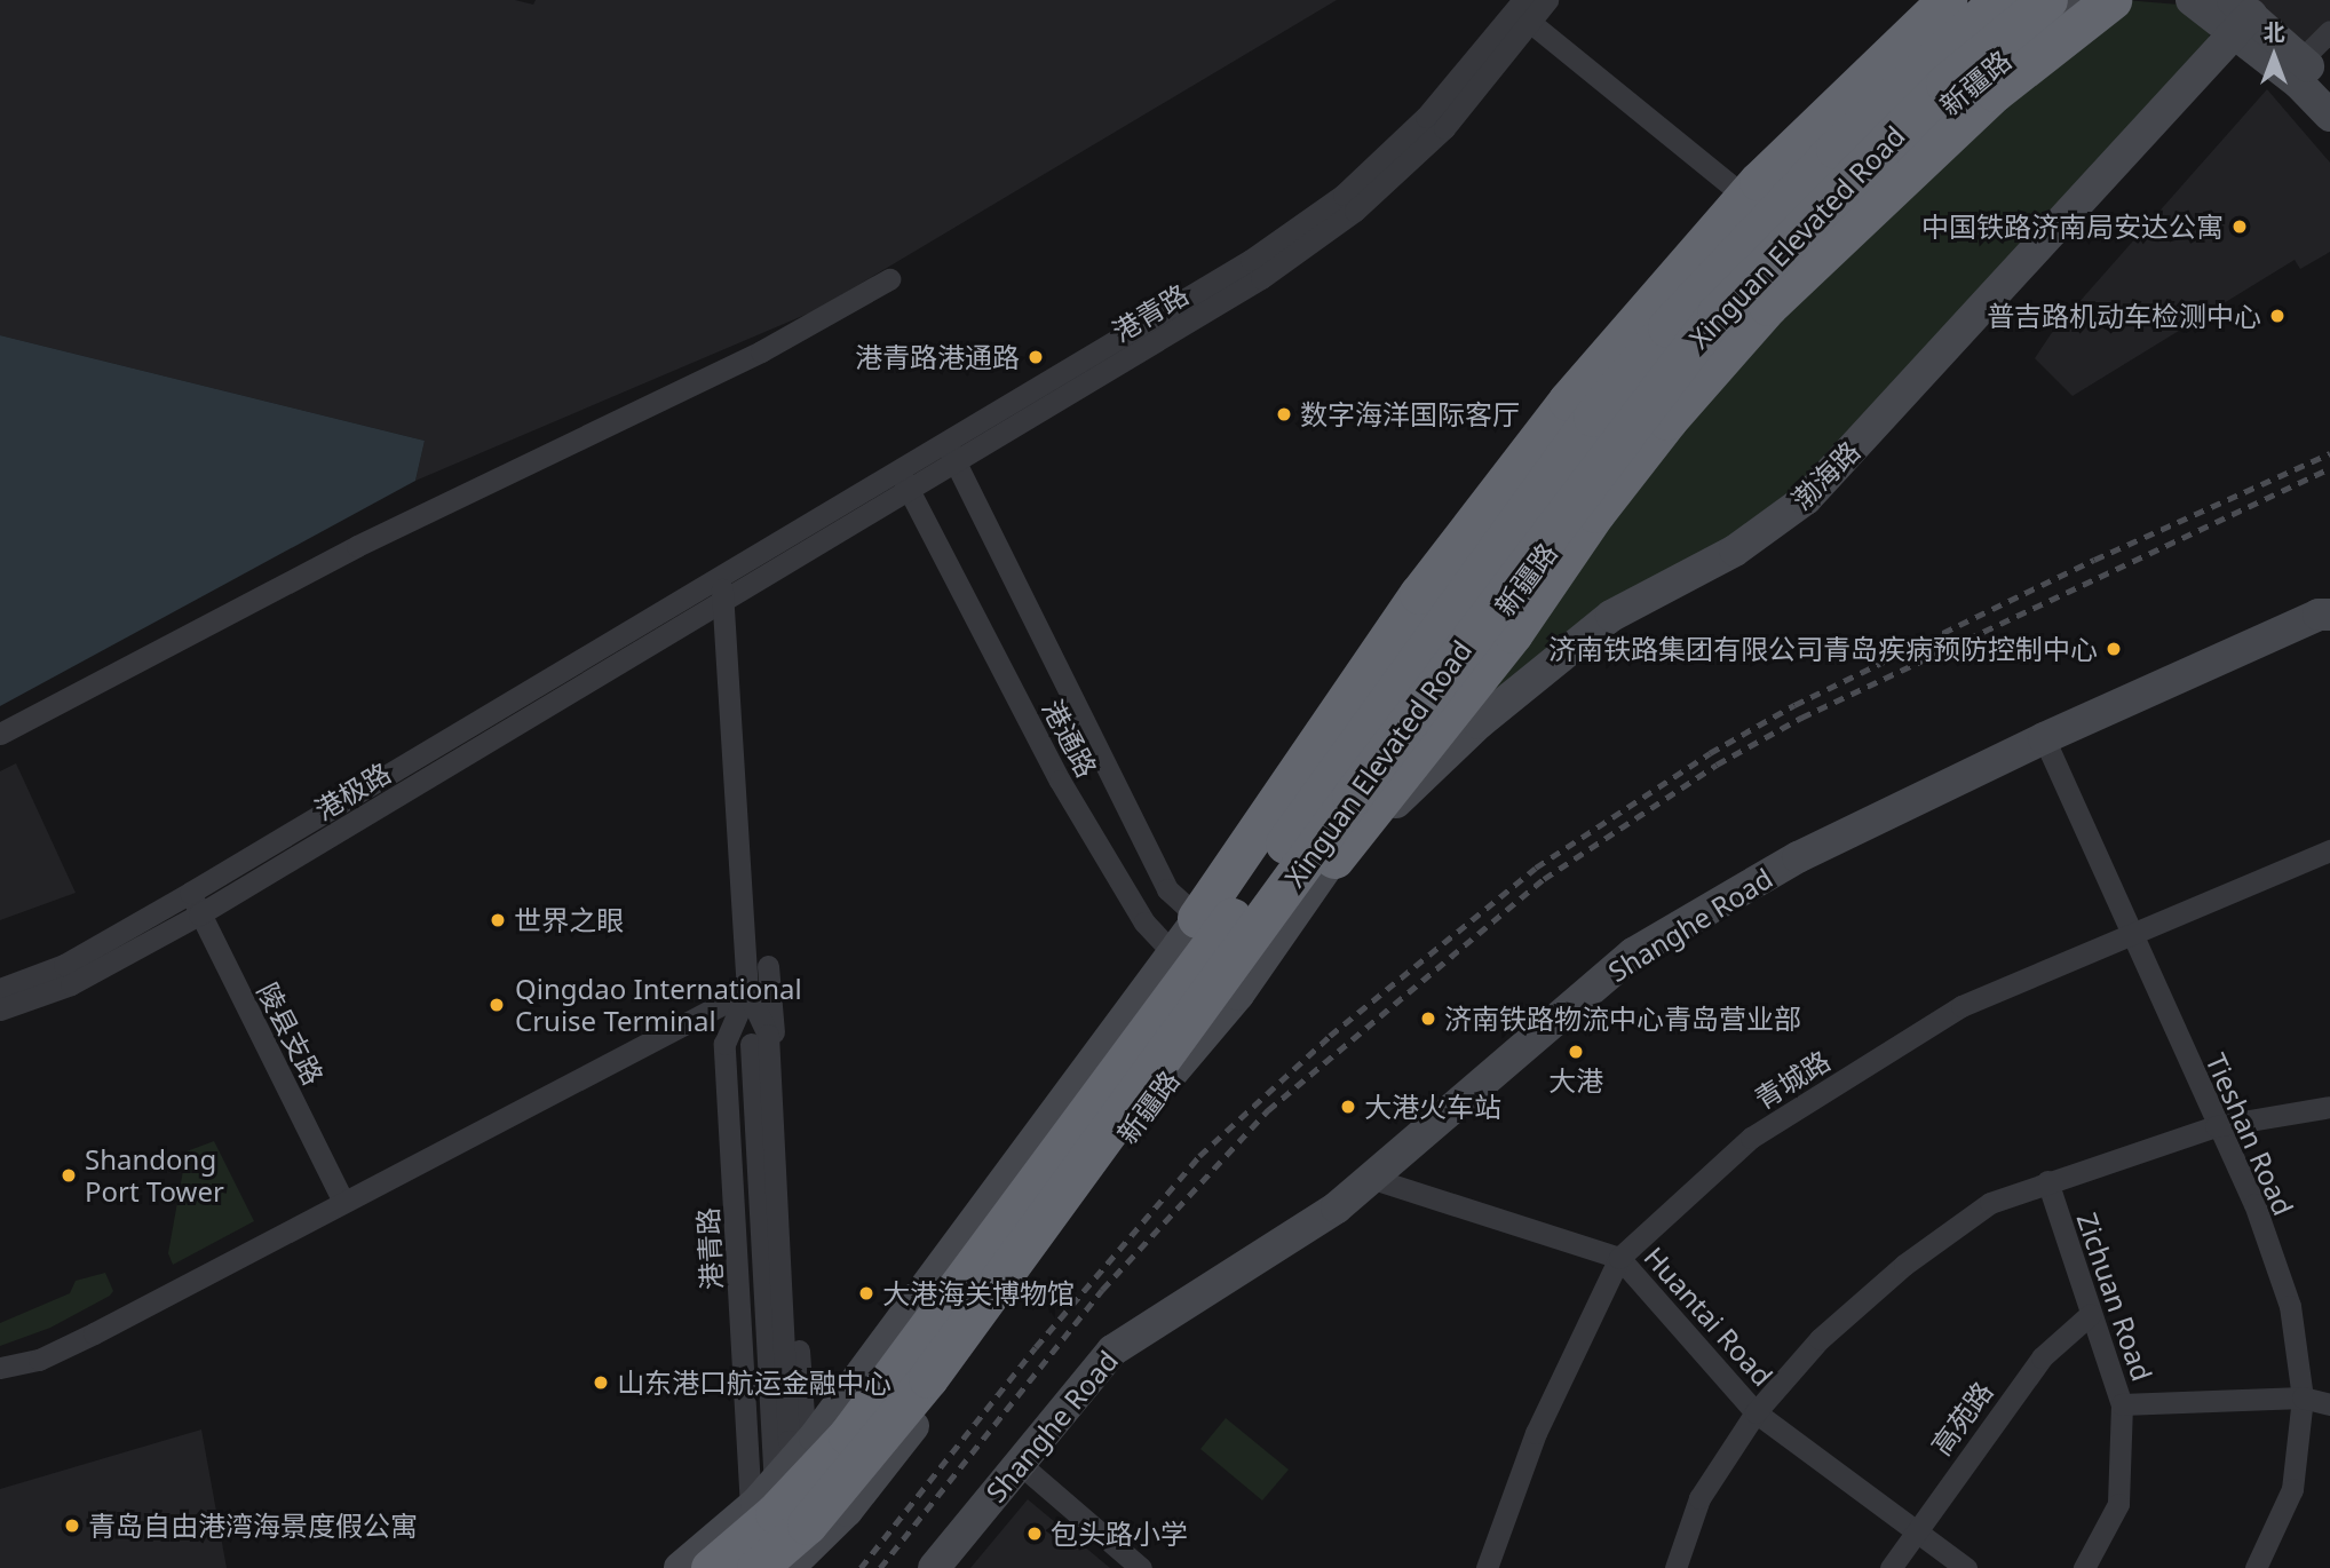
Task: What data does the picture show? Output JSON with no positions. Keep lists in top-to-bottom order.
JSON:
{
  "streets": {
    "highway": ["Xinguan Elevated Road"],
    "main road": ["新疆路", "渤海路", "Shanghe Road"],
    "street": [
      "港青路",
      "港通路",
      "港极路",
      "陵县支路",
      "青城路",
      "Tieshan Road",
      "Zichuan Road",
      "Huantai Road",
      "高苑路"
    ]
  },
  "crossings": [
    ["新疆路", "港青路"],
    ["新疆路", "渤海路"],
    ["新疆路", "港通路"],
    ["港青路", "港通路"],
    ["港青路", "港极路"],
    ["港极路", "陵县支路"],
    ["Shanghe Road", "Tieshan Road"],
    ["Shanghe Road", "Huantai Road"],
    ["青城路", "Tieshan Road"],
    ["青城路", "Huantai Road"],
    ["Zichuan Road", "高苑路"],
    ["Huantai Road", "高苑路"]
  ],
  "places": [
    "中国铁路济南局安达公寓",
    "普吉路机动车检测中心",
    "港青路港通路",
    "数字海洋国际客厅",
    "济南铁路集团有限公司青岛疾病预防控制中心",
    "世界之眼",
    "Qingdao International Cruise Terminal",
    "济南铁路物流中心青岛营业部",
    "大港",
    "大港火车站",
    "Shandong Port Tower",
    "大港海关博物馆",
    "山东港口航运金融中心",
    "青岛自由港湾海景度假公寓",
    "包头路小学"
  ],
  "north": "top"
}
